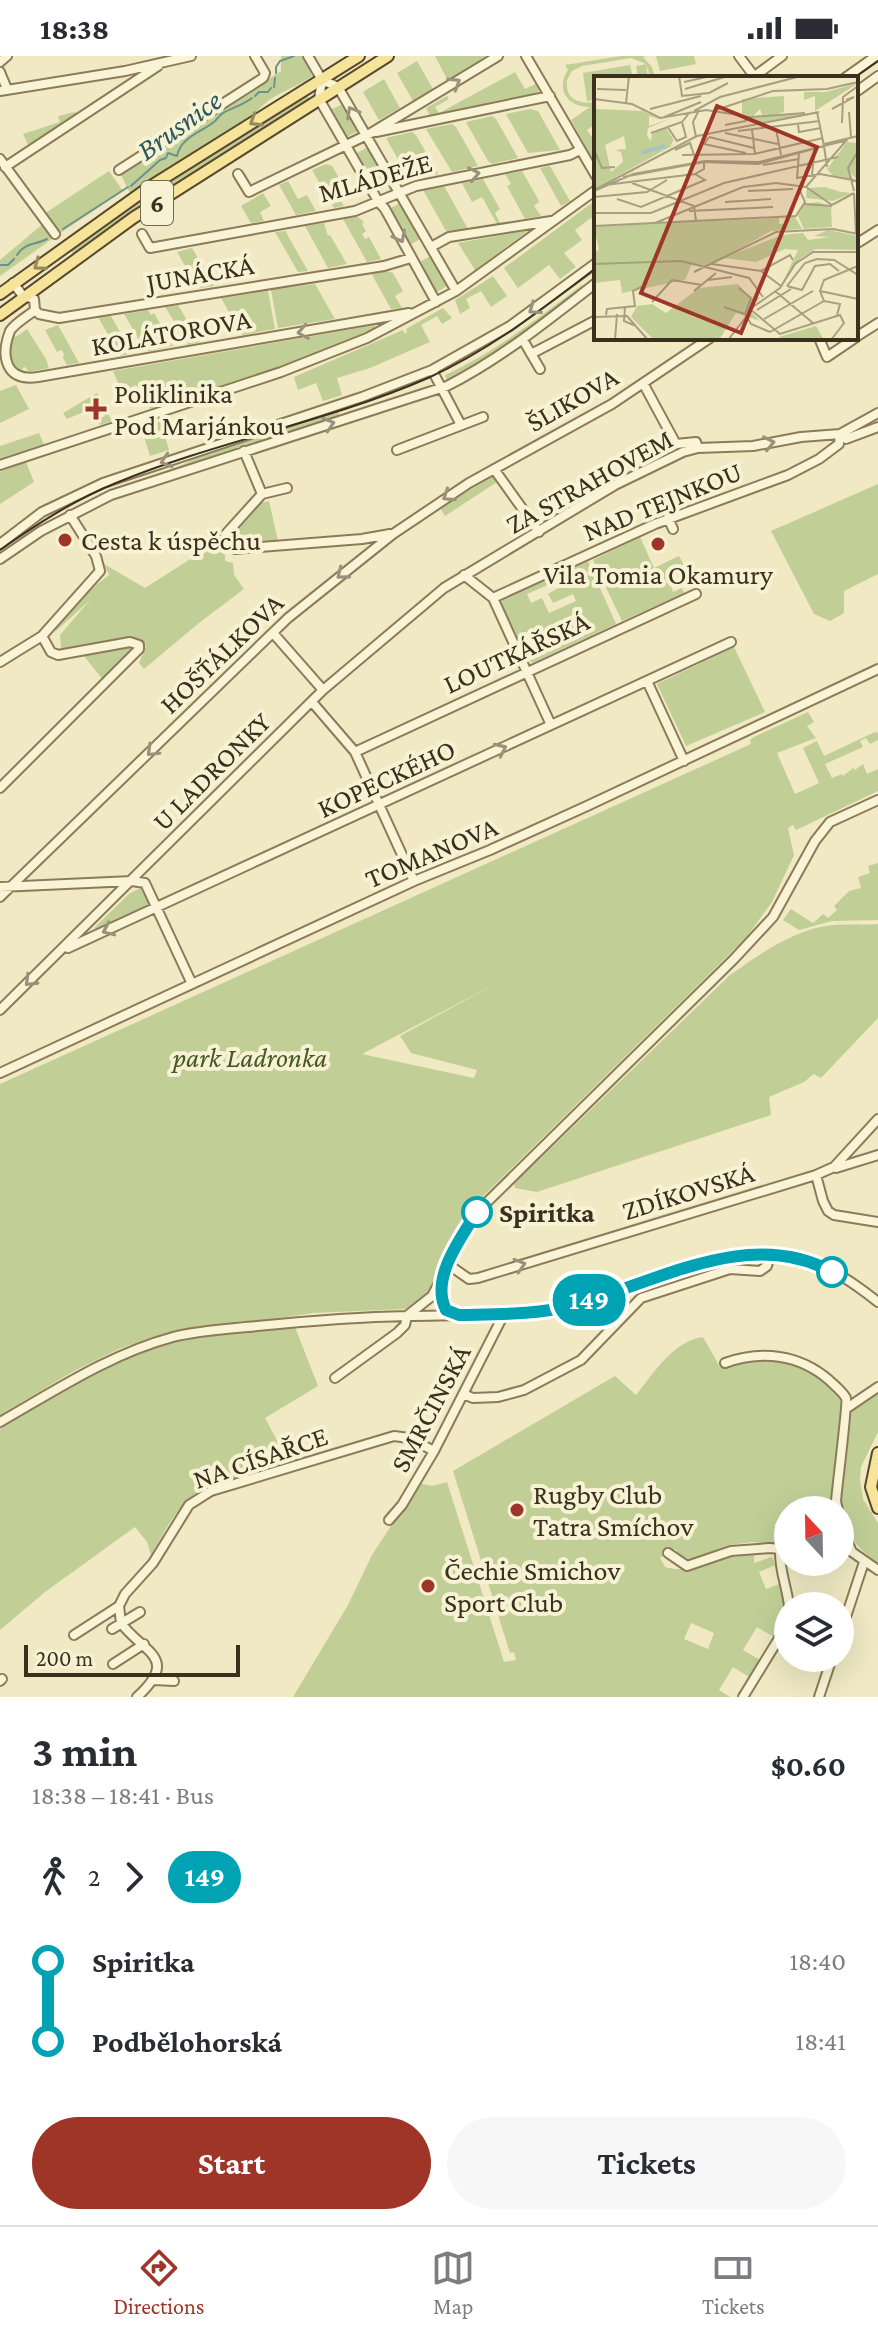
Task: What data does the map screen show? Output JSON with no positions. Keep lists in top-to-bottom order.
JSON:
{
  "streets": {
    "main road": ["6"],
    "street": [
      "MLÁDEŽE",
      "JUNÁCKÁ",
      "KOLÁTOROVA",
      "ŠLIKOVA",
      "ZA STRAHOVEM",
      "NAD TEJNKOU",
      "LOUTKÁŘSKÁ",
      "HOŠŤÁLKOVA",
      "U LADRONKY",
      "KOPECKÉHO",
      "TOMANOVA",
      "ZDÍKOVSKÁ",
      "SMRČINSKÁ",
      "NA CÍSAŘCE"
    ]
  },
  "crossings": [
    ["JUNÁCKÁ", "KOLÁTOROVA"],
    ["ŠLIKOVA", "HOŠŤÁLKOVA"],
    ["ZA STRAHOVEM", "NAD TEJNKOU"],
    ["ZA STRAHOVEM", "U LADRONKY"],
    ["U LADRONKY", "KOPECKÉHO"],
    ["SMRČINSKÁ", "NA CÍSAŘCE"]
  ],
  "one_way": ["HOŠŤÁLKOVA"],
  "water": ["Brusnice"],
  "parks": ["park Ladronka"],
  "places": {
    "health": ["Poliklinika Pod Marjánkou"],
    "other": [
      "Cesta k úspěchu",
      "Vila Tomia Okamury",
      "Spiritka",
      "Rugby Club Tatra Smíchov",
      "Čechie Smichov Sport Club"
    ]
  },
  "lines": ["bus line 149"],
  "scale_bar": "200 m",
  "north": "top",
  "page": {
    "status": "18:38",
    "on_map": "149",
    "scale": "200 m",
    "heading": ["3 min", "18:38 – 18:41 · Bus", "$0.60"],
    "legs": ["2", "149"],
    "list": [
      {
        "name": "Spiritka",
        "value": "18:40"
      },
      {
        "name": "Podbělohorská",
        "value": "18:41"
      }
    ],
    "buttons": ["Start", "Tickets"],
    "tabs": ["Directions", "Map", "Tickets"]
  }
}
